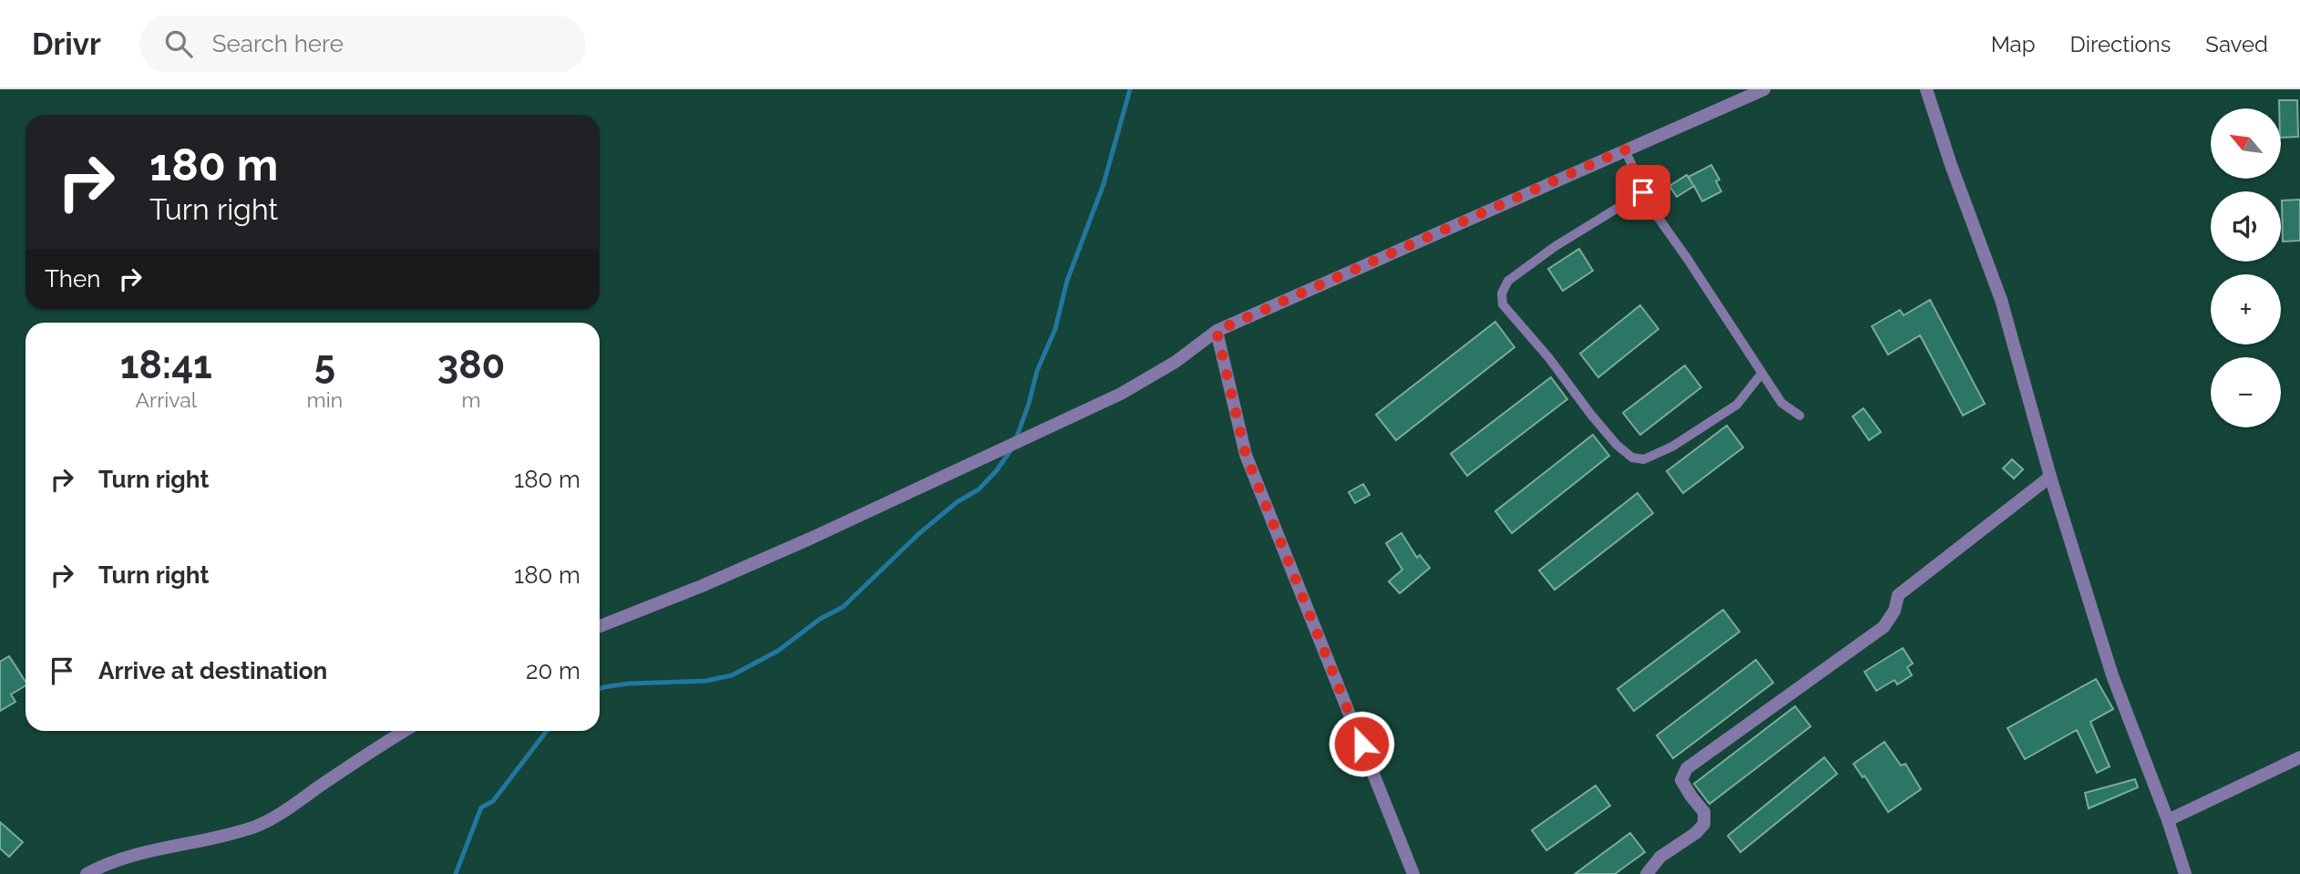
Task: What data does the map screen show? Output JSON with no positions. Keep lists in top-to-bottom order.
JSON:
{
  "north": "top left",
  "page": {
    "header": "Drivr",
    "search": "Search here",
    "nav": ["Map", "Directions", "Saved"],
    "map_buttons": ["+", "−"],
    "turn": ["180 m", "Turn right"],
    "then": "Then",
    "eta": [
      "18:41",
      "Arrival",
      "5",
      "min",
      "380",
      "m"
    ],
    "list": [
      {
        "name": "Turn right",
        "value": "180 m"
      },
      {
        "name": "Turn right",
        "value": "180 m"
      },
      {
        "name": "Arrive at destination",
        "value": "20 m"
      }
    ]
  }
}
